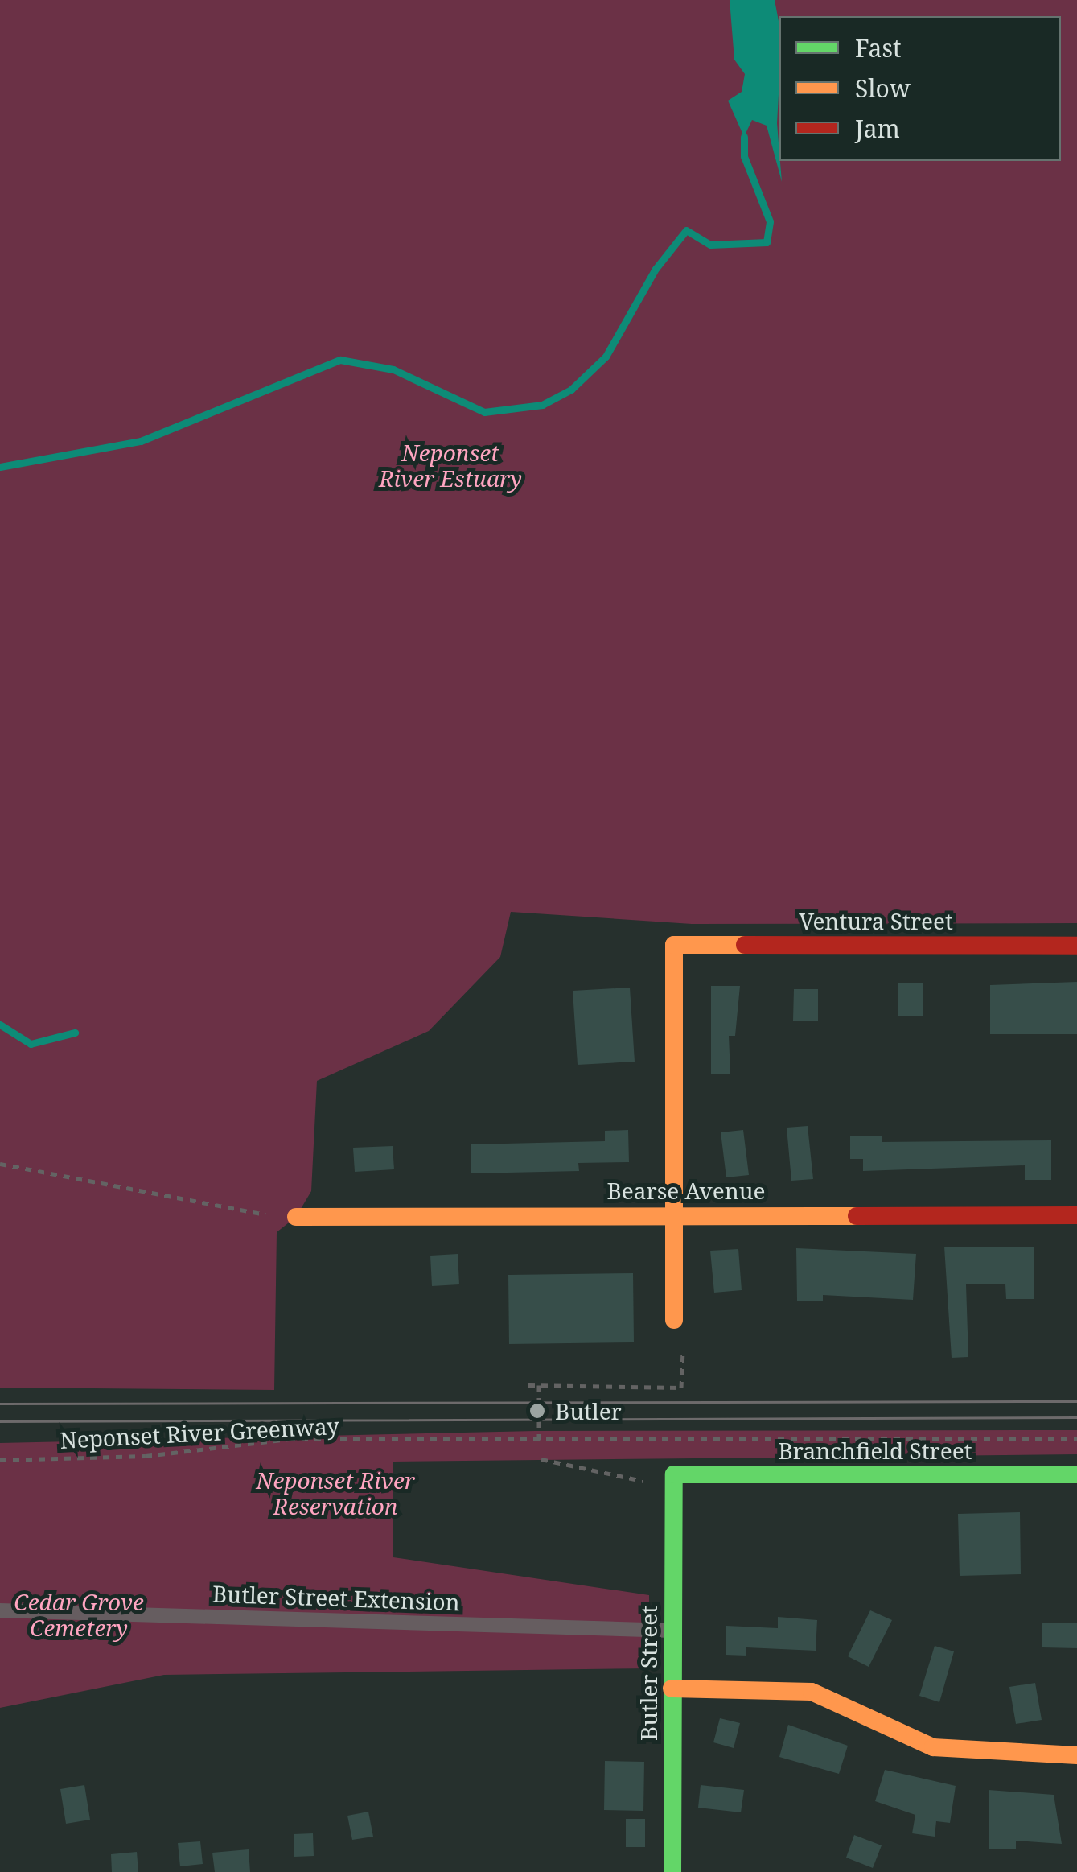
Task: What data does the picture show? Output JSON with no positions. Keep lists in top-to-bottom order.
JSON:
{
  "streets": {
    "street": [
      "Ventura Street",
      "Bearse Avenue",
      "Branchfield Street",
      "Butler Street"
    ],
    "lane": ["Butler Street Extension"],
    "path": ["Neponset River Greenway"]
  },
  "crossings": [
    ["Ventura Street", "Bearse Avenue"],
    ["Branchfield Street", "Butler Street"],
    ["Butler Street Extension", "Butler Street"]
  ],
  "parks": ["Neponset River Estuary", "Neponset River Reservation", "Cedar Grove Cemetery"],
  "places": ["Butler"],
  "legend": ["Fast", "Slow", "Jam"]
}
